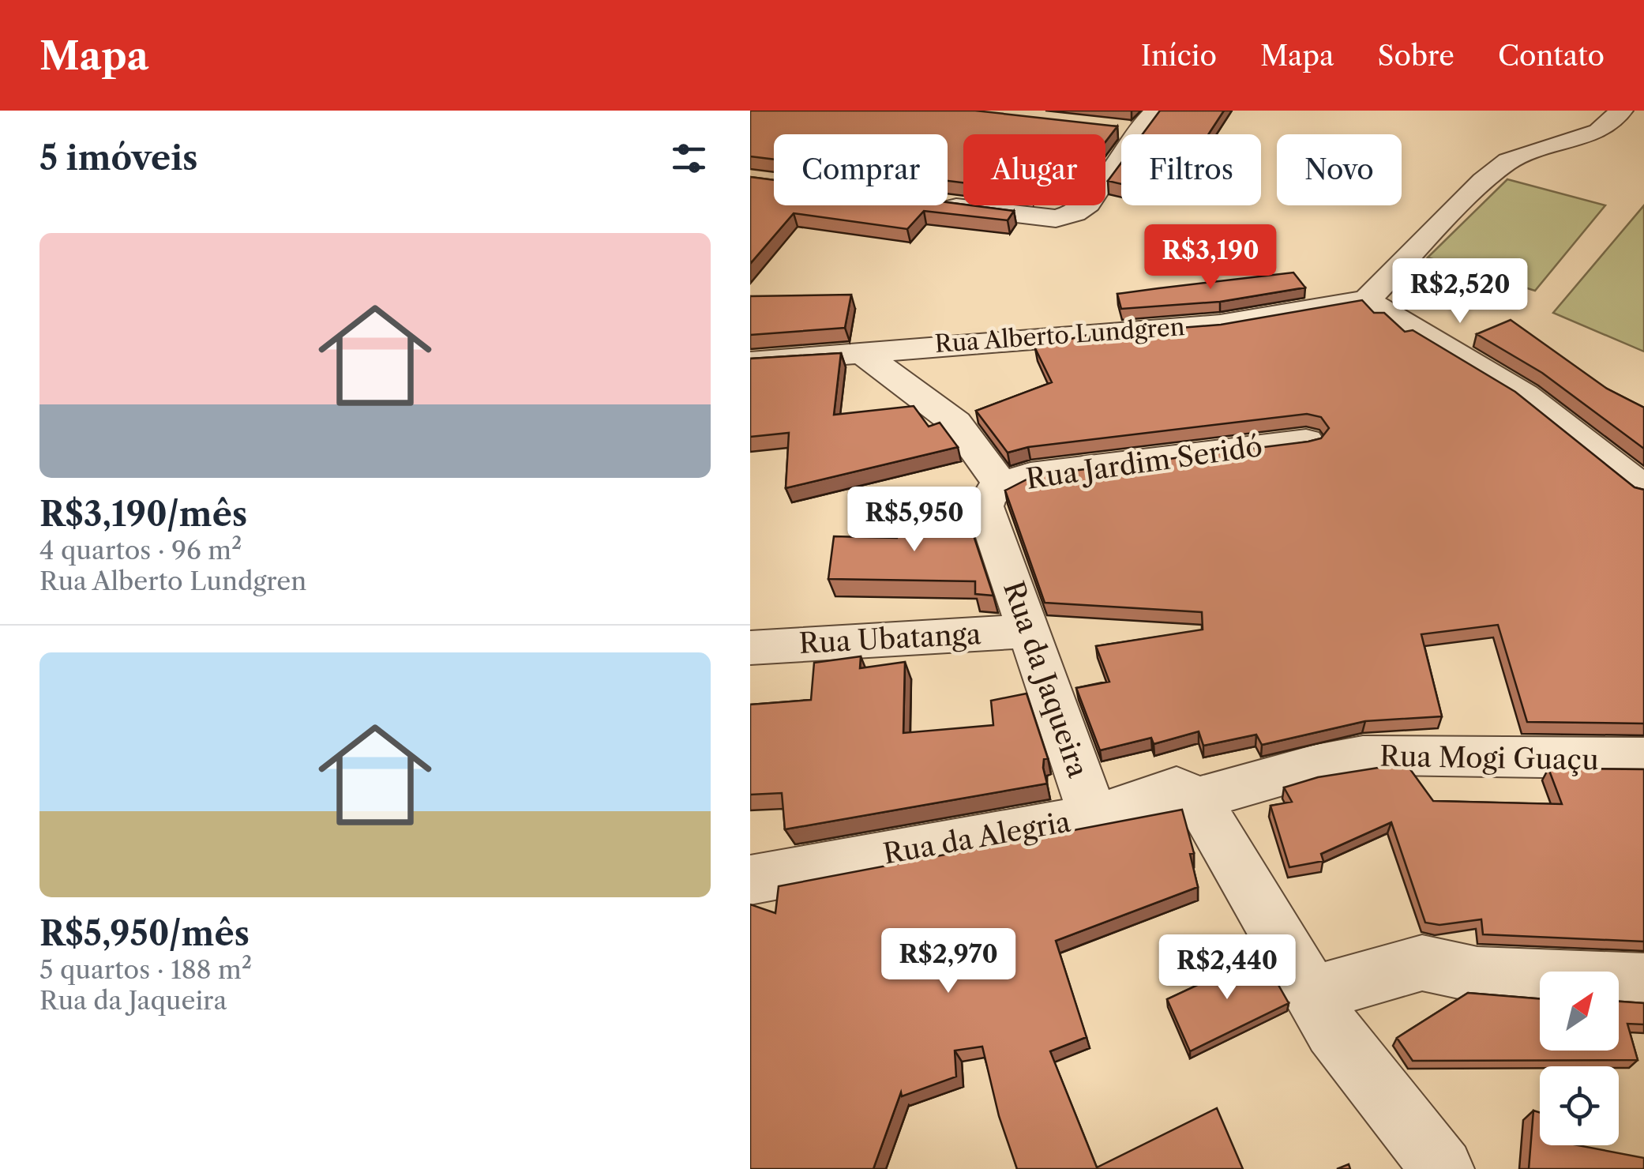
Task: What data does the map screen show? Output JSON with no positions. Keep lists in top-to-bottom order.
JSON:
{
  "streets": {
    "street": [
      "Rua Alberto Lundgren",
      "Rua Jardim Seridó",
      "Rua Ubatanga",
      "Rua da Jaqueira",
      "Rua Mogi Guaçu",
      "Rua da Alegria"
    ]
  },
  "crossings": [
    ["Rua Jardim Seridó", "Rua da Jaqueira"],
    ["Rua Ubatanga", "Rua da Jaqueira"],
    ["Rua da Jaqueira", "Rua da Alegria"],
    ["Rua Mogi Guaçu", "Rua da Alegria"]
  ],
  "north": "top right",
  "page": {
    "header": "Mapa",
    "nav": [
      "Início",
      "Mapa",
      "Sobre",
      "Contato"
    ],
    "heading": "5 imóveis",
    "chip": [
      "Comprar",
      "Alugar",
      "Filtros",
      "Novo"
    ],
    "list": [
      {
        "name": "R$3,190/mês",
        "note": "4 quartos · 96 m² · Rua Alberto Lundgren"
      },
      {
        "name": "R$5,950/mês",
        "note": "5 quartos · 188 m² · Rua da Jaqueira"
      }
    ],
    "price": [
      "R$3,190",
      "R$2,520",
      "R$5,950",
      "R$2,970",
      "R$2,440"
    ]
  }
}
